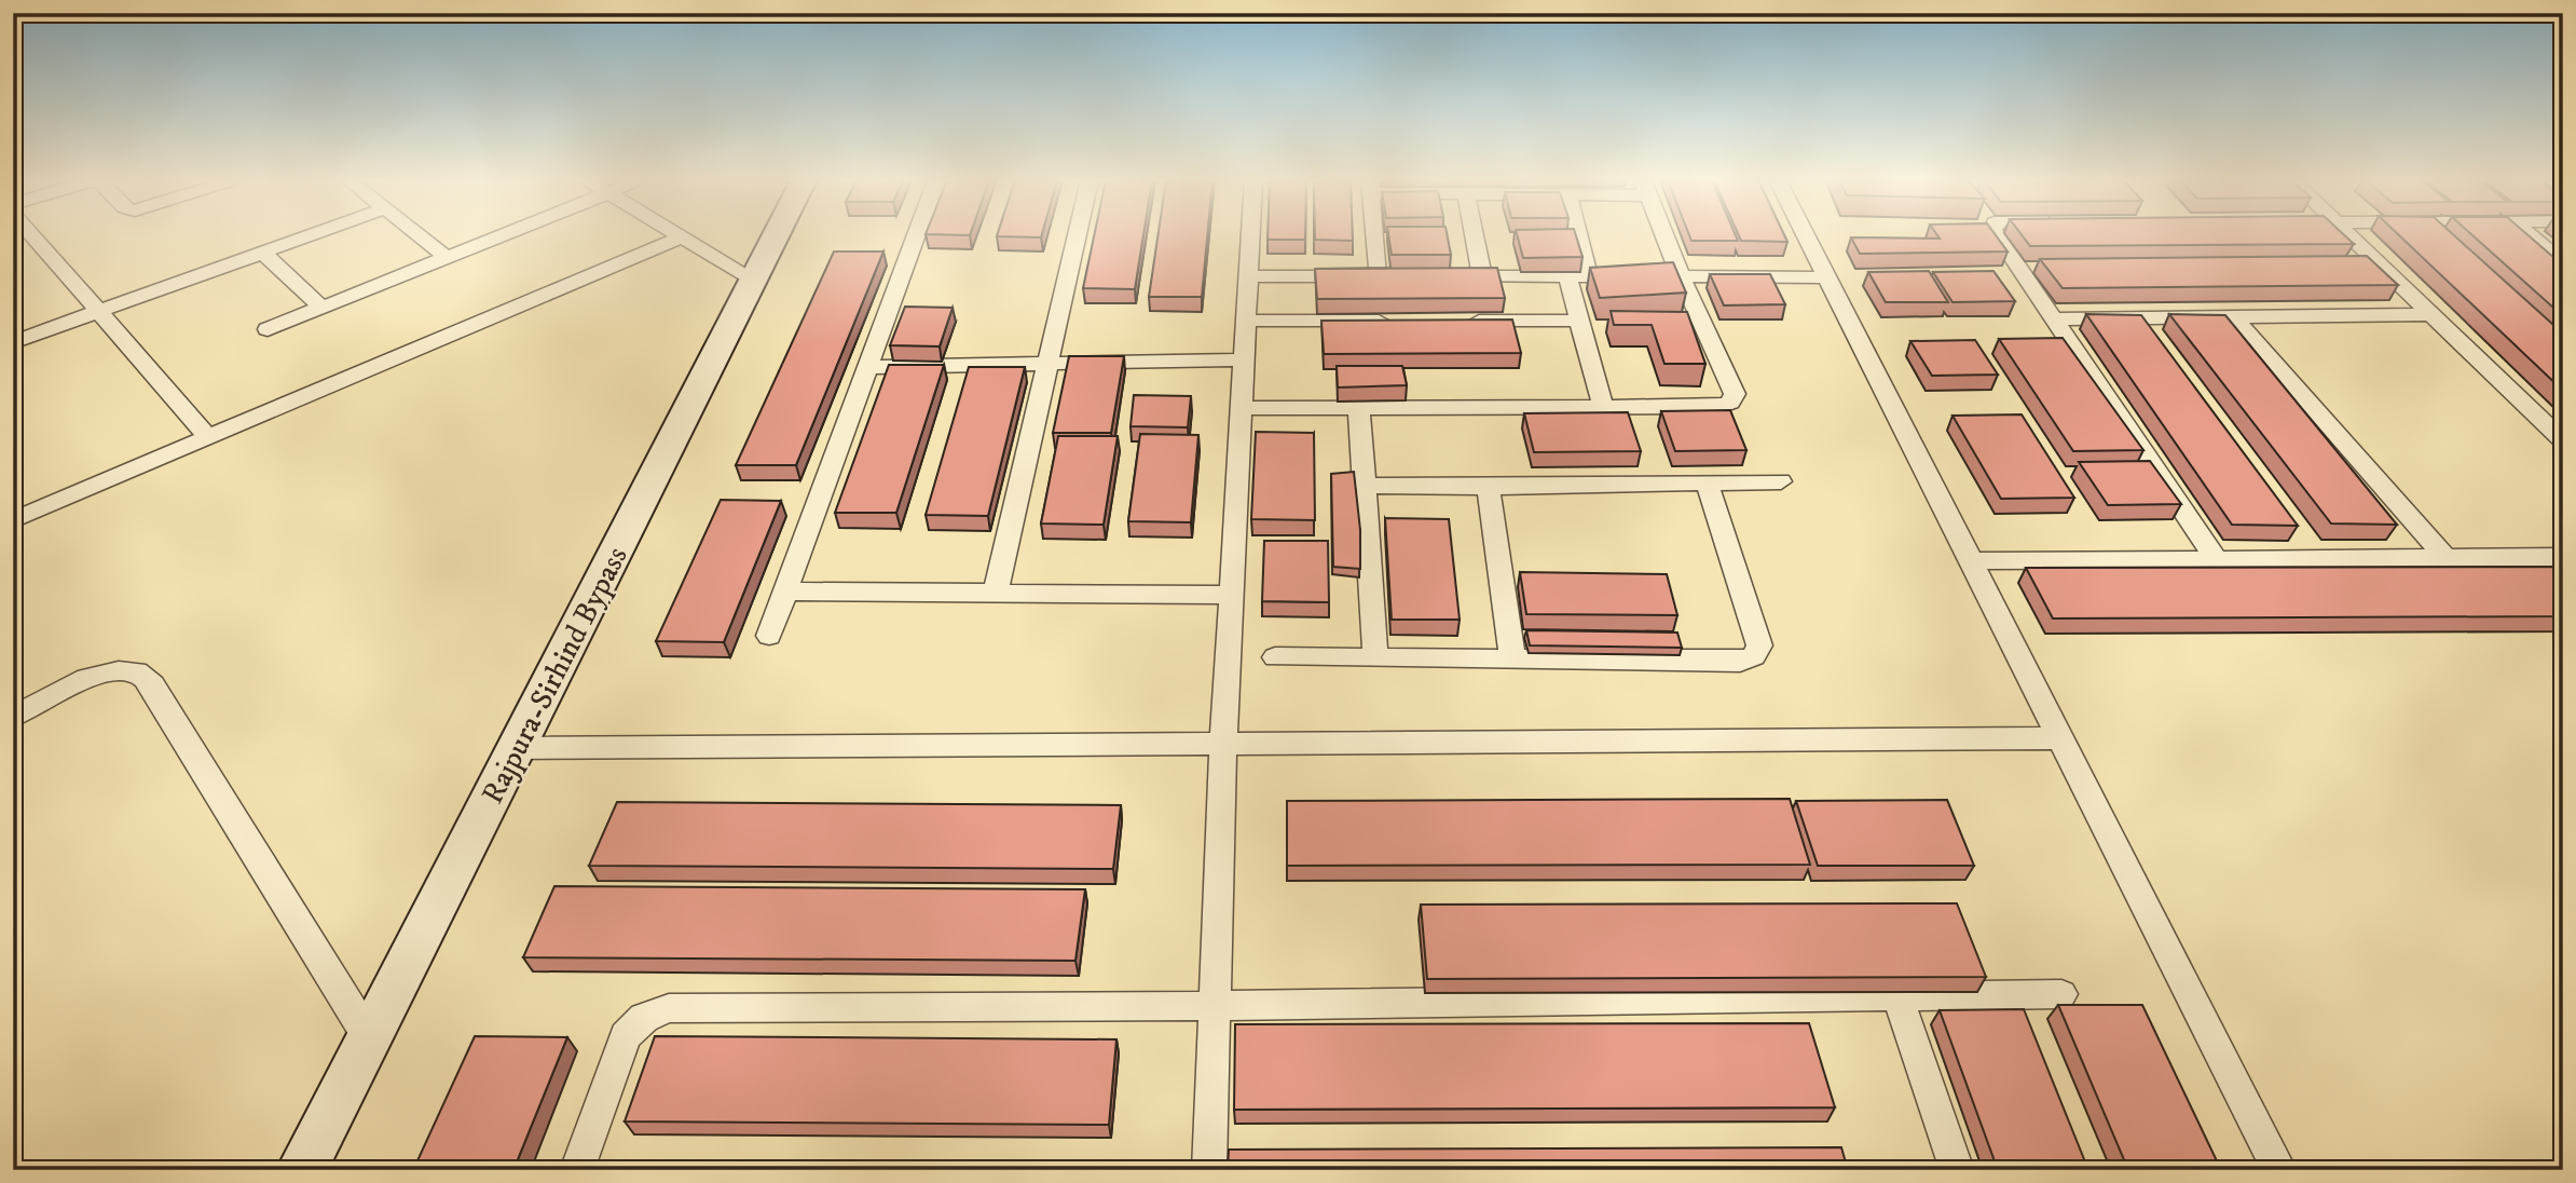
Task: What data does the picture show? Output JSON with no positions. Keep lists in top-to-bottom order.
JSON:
{
  "streets": {
    "main road": ["Rajpura-Sirhind Bypass"]
  }
}
